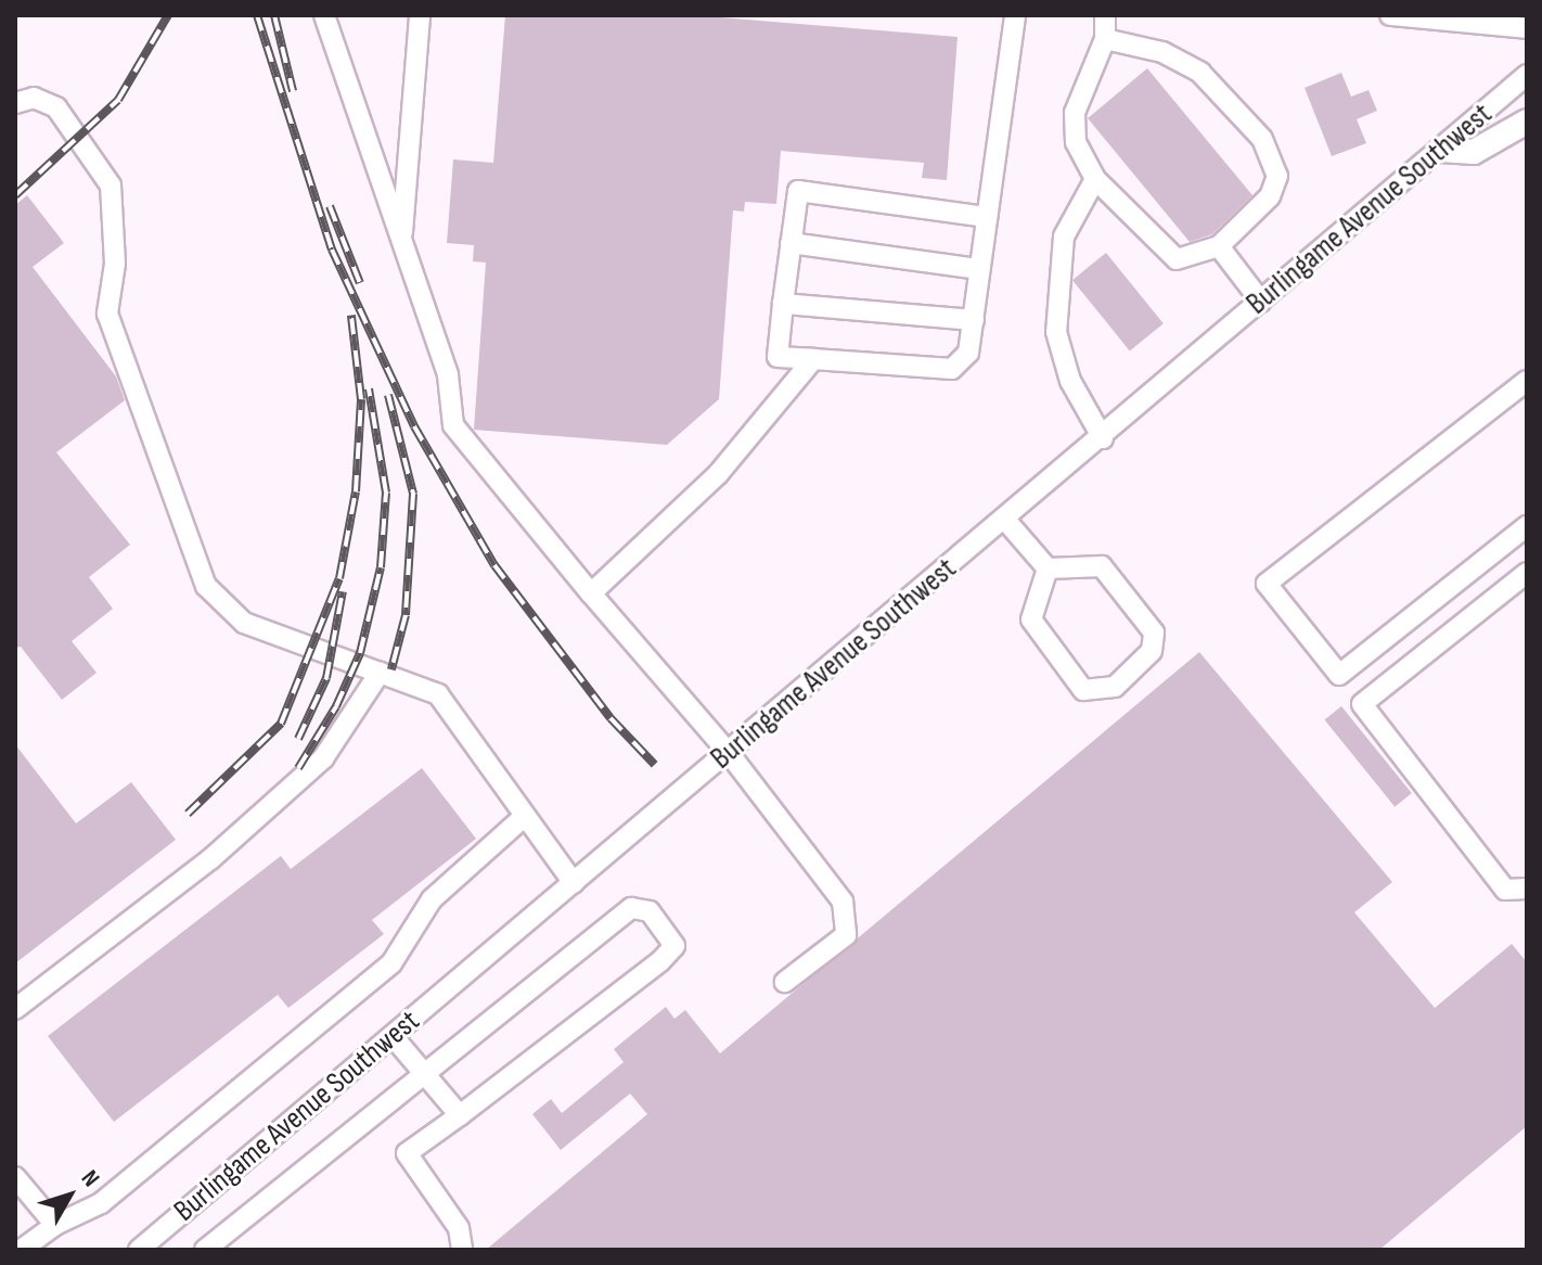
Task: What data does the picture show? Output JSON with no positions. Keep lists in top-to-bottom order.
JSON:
{
  "streets": {
    "street": ["Burlingame Avenue Southwest"]
  },
  "north": "top right"
}
